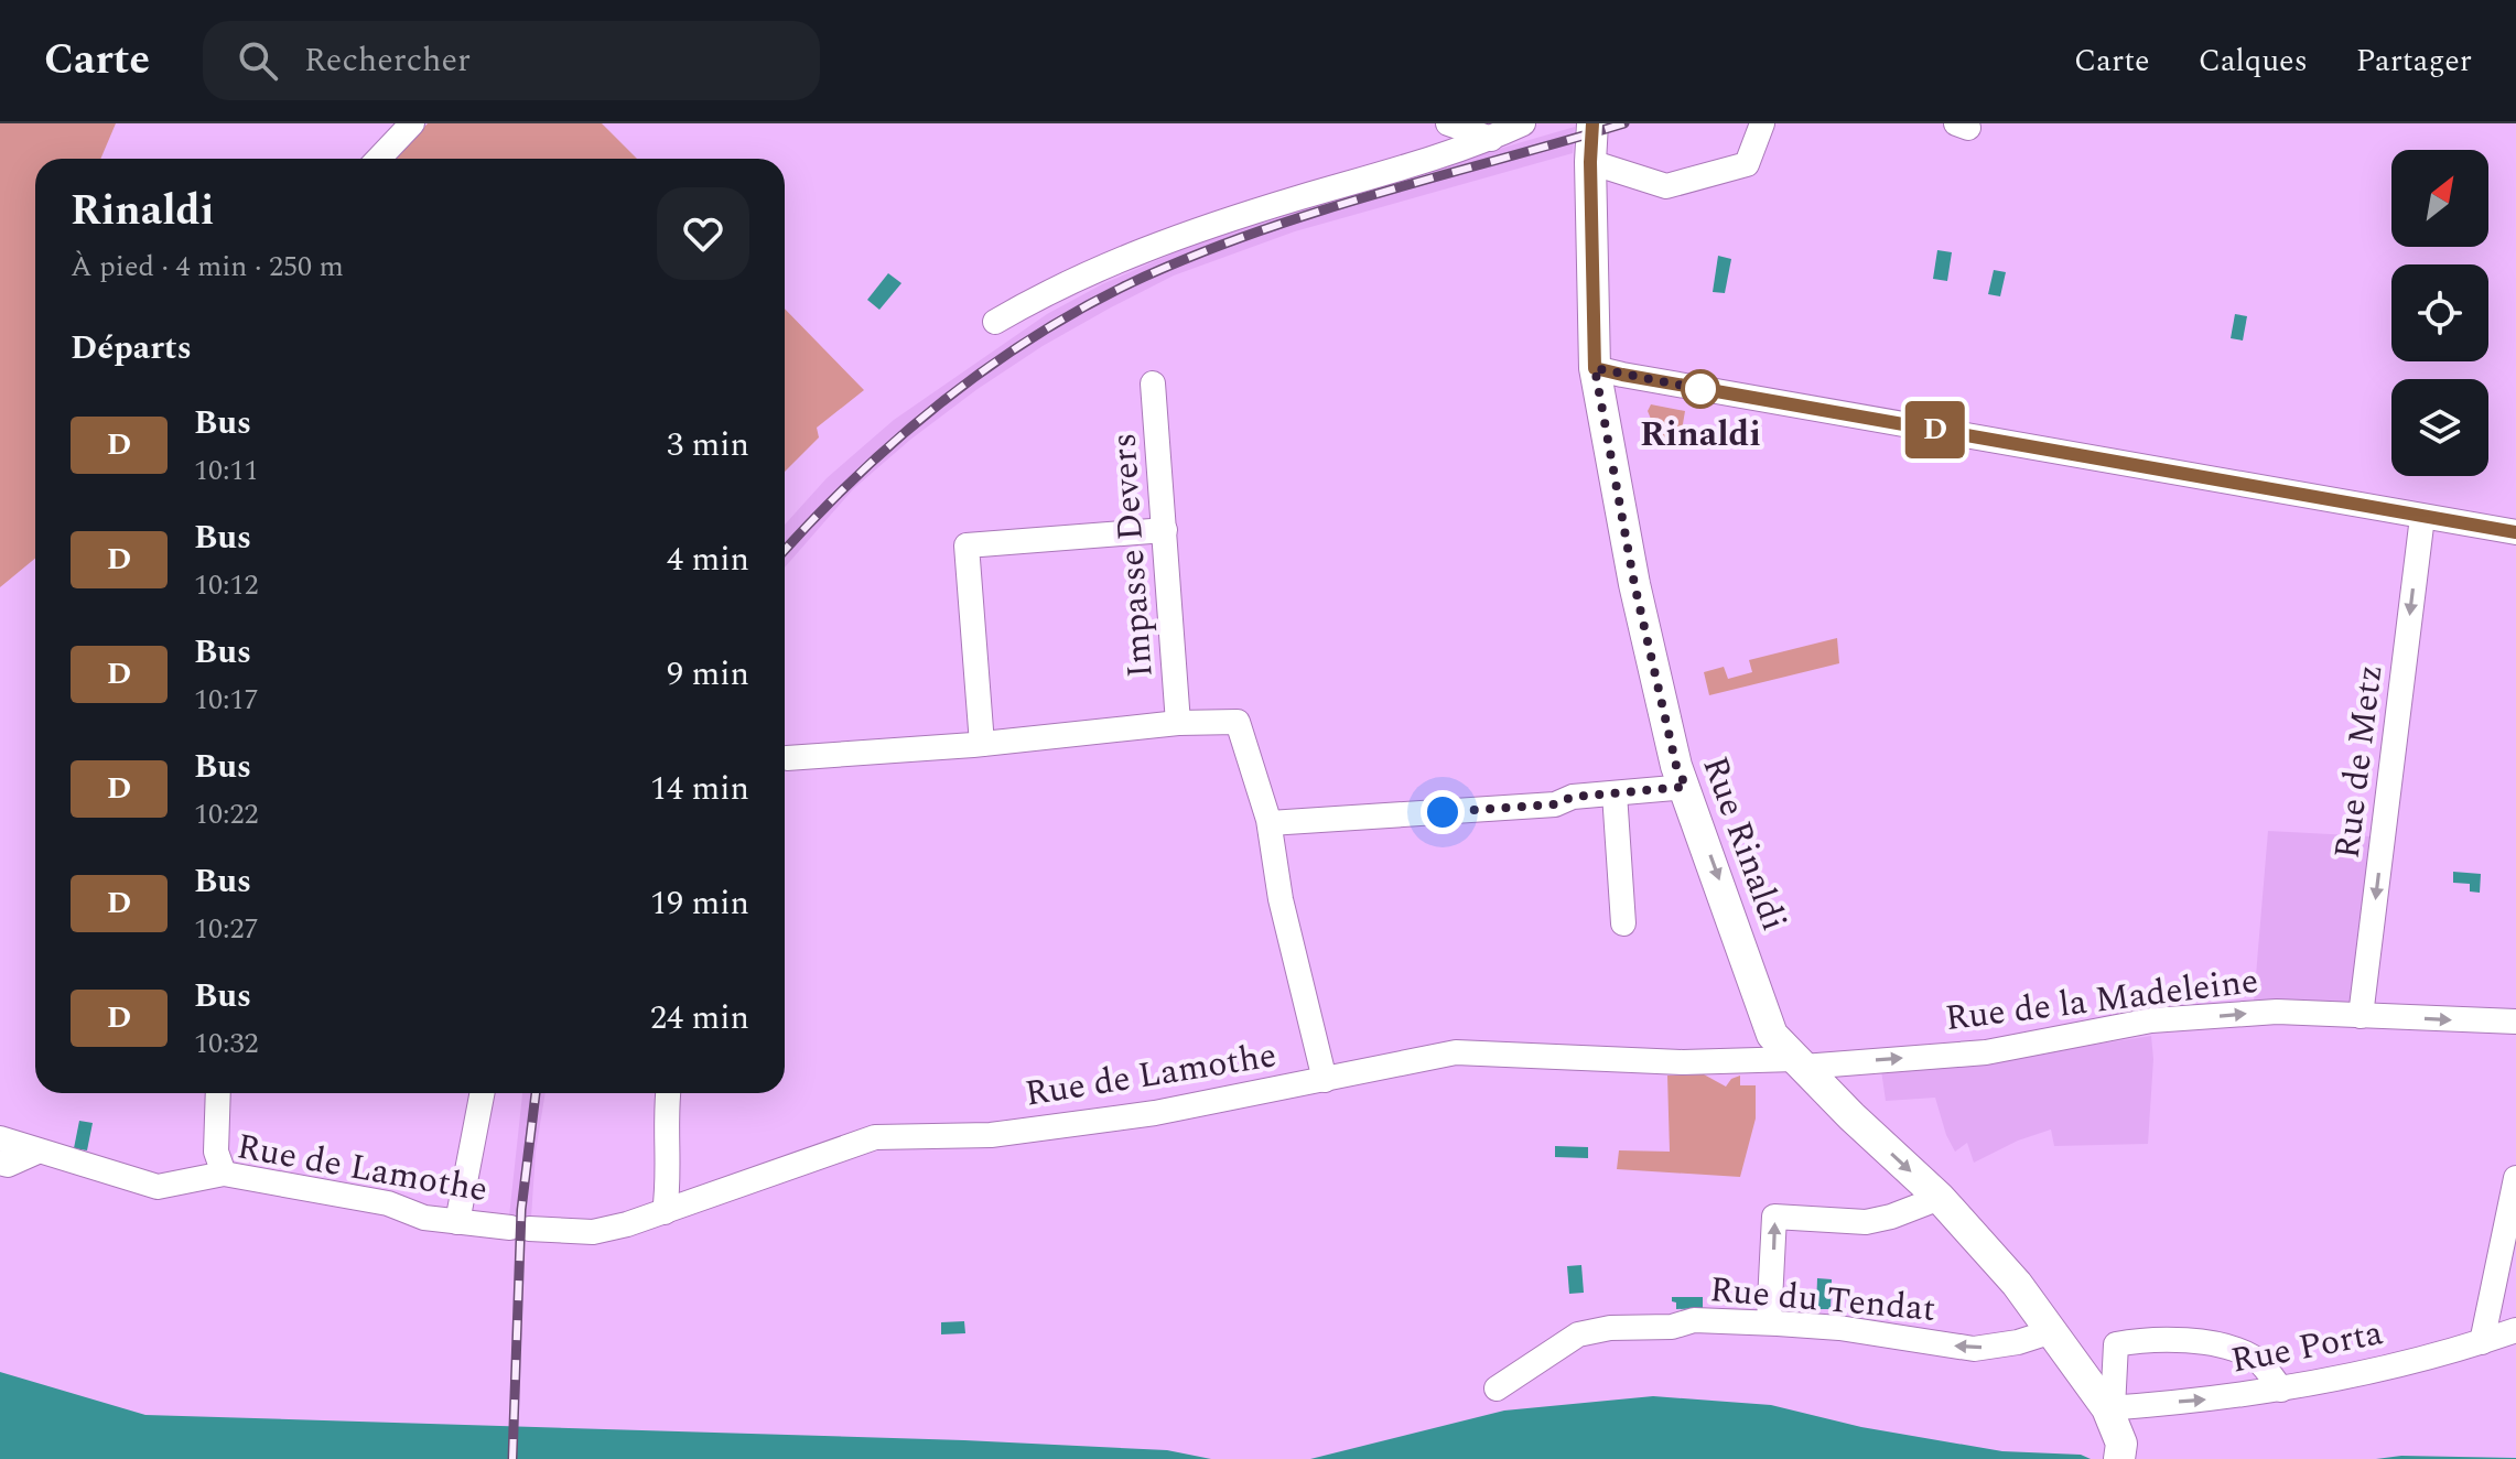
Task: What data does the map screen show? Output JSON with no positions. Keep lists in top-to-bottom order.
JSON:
{
  "streets": {
    "street": [
      "Impasse Devers",
      "Rue de Metz",
      "Rue Rinaldi",
      "Rue de la Madeleine",
      "Rue de Lamothe",
      "Rue du Tendat",
      "Rue Porta"
    ]
  },
  "crossings": [
    ["Rue de Metz", "Rue de la Madeleine"],
    ["Rue Rinaldi", "Rue de la Madeleine"],
    ["Rue Rinaldi", "Rue de Lamothe"],
    ["Rue Rinaldi", "Rue du Tendat"],
    ["Rue Rinaldi", "Rue Porta"],
    ["Rue de la Madeleine", "Rue de Lamothe"]
  ],
  "one_way": [
    "Rue de Metz",
    "Rue de la Madeleine",
    "Rue du Tendat",
    "Rue Porta"
  ],
  "places": ["Rinaldi"],
  "lines": ["bus line D"],
  "north": "top right",
  "page": {
    "header": "Carte",
    "search": "Rechercher",
    "nav": ["Carte", "Calques", "Partager"],
    "on_map": "D",
    "heading": [
      ["Rinaldi", "À pied · 4 min · 250 m"],
      "Départs"
    ],
    "list": [
      {
        "mark": "D",
        "name": "Bus",
        "note": "10:11",
        "value": "3 min"
      },
      {
        "mark": "D",
        "name": "Bus",
        "note": "10:12",
        "value": "4 min"
      },
      {
        "mark": "D",
        "name": "Bus",
        "note": "10:17",
        "value": "9 min"
      },
      {
        "mark": "D",
        "name": "Bus",
        "note": "10:22",
        "value": "14 min"
      },
      {
        "mark": "D",
        "name": "Bus",
        "note": "10:27",
        "value": "19 min"
      },
      {
        "mark": "D",
        "name": "Bus",
        "note": "10:32",
        "value": "24 min"
      }
    ]
  }
}
